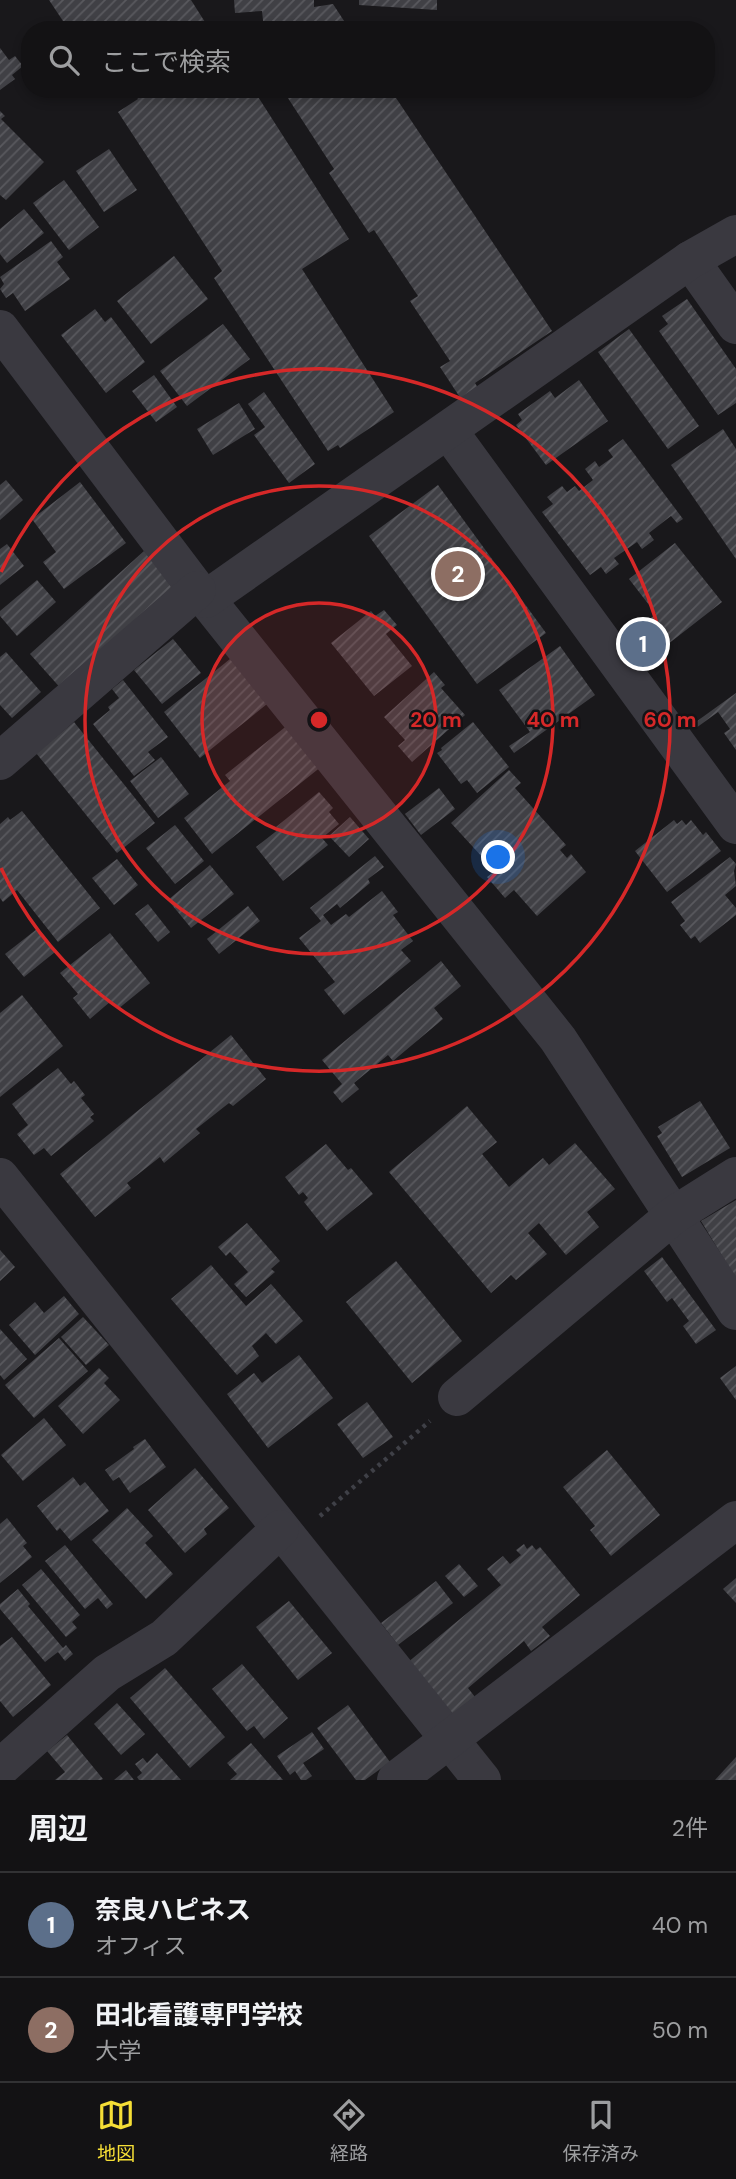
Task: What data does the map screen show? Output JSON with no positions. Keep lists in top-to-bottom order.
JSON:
{
  "page": {
    "search": "ここで検索",
    "pins": ["2", "1"],
    "heading": ["周辺", "2件"],
    "list": [
      {
        "mark": "1",
        "name": "奈良ハピネス",
        "note": "オフィス",
        "value": "40 m"
      },
      {
        "mark": "2",
        "name": "田北看護専門学校",
        "note": "大学",
        "value": "50 m"
      }
    ],
    "nav": ["地図", "経路", "保存済み"]
  },
  "rings": ["20 m", "40 m", "60 m"]
}
